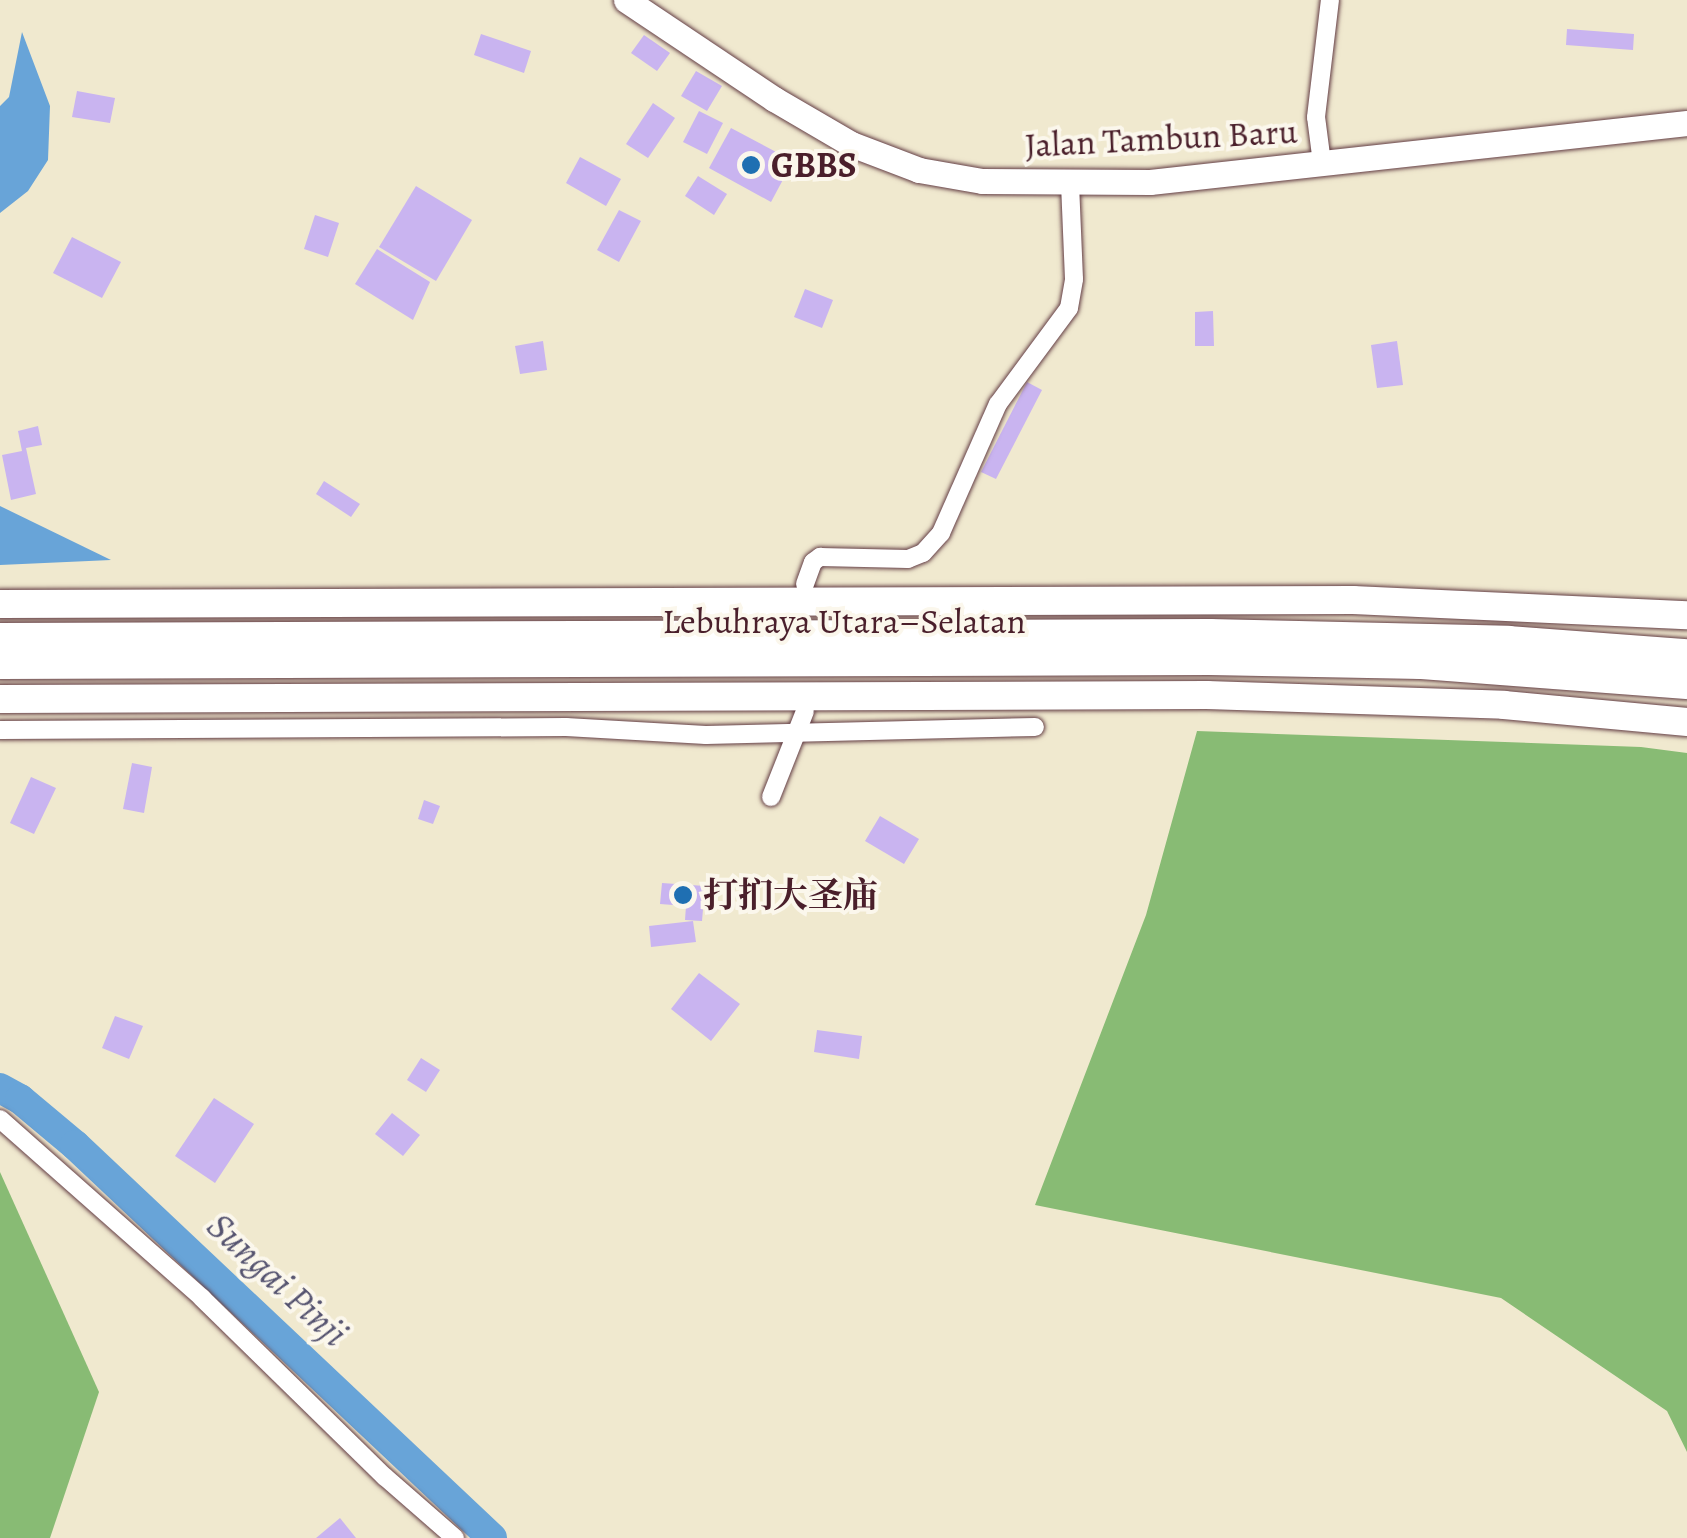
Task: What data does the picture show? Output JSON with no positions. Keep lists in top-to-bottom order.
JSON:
{
  "streets": {
    "highway": ["Lebuhraya Utara–Selatan"],
    "main road": ["Jalan Tambun Baru"]
  },
  "water": ["Sungai Pinji"],
  "places": ["GBBS", "打扪大圣庙"]
}
